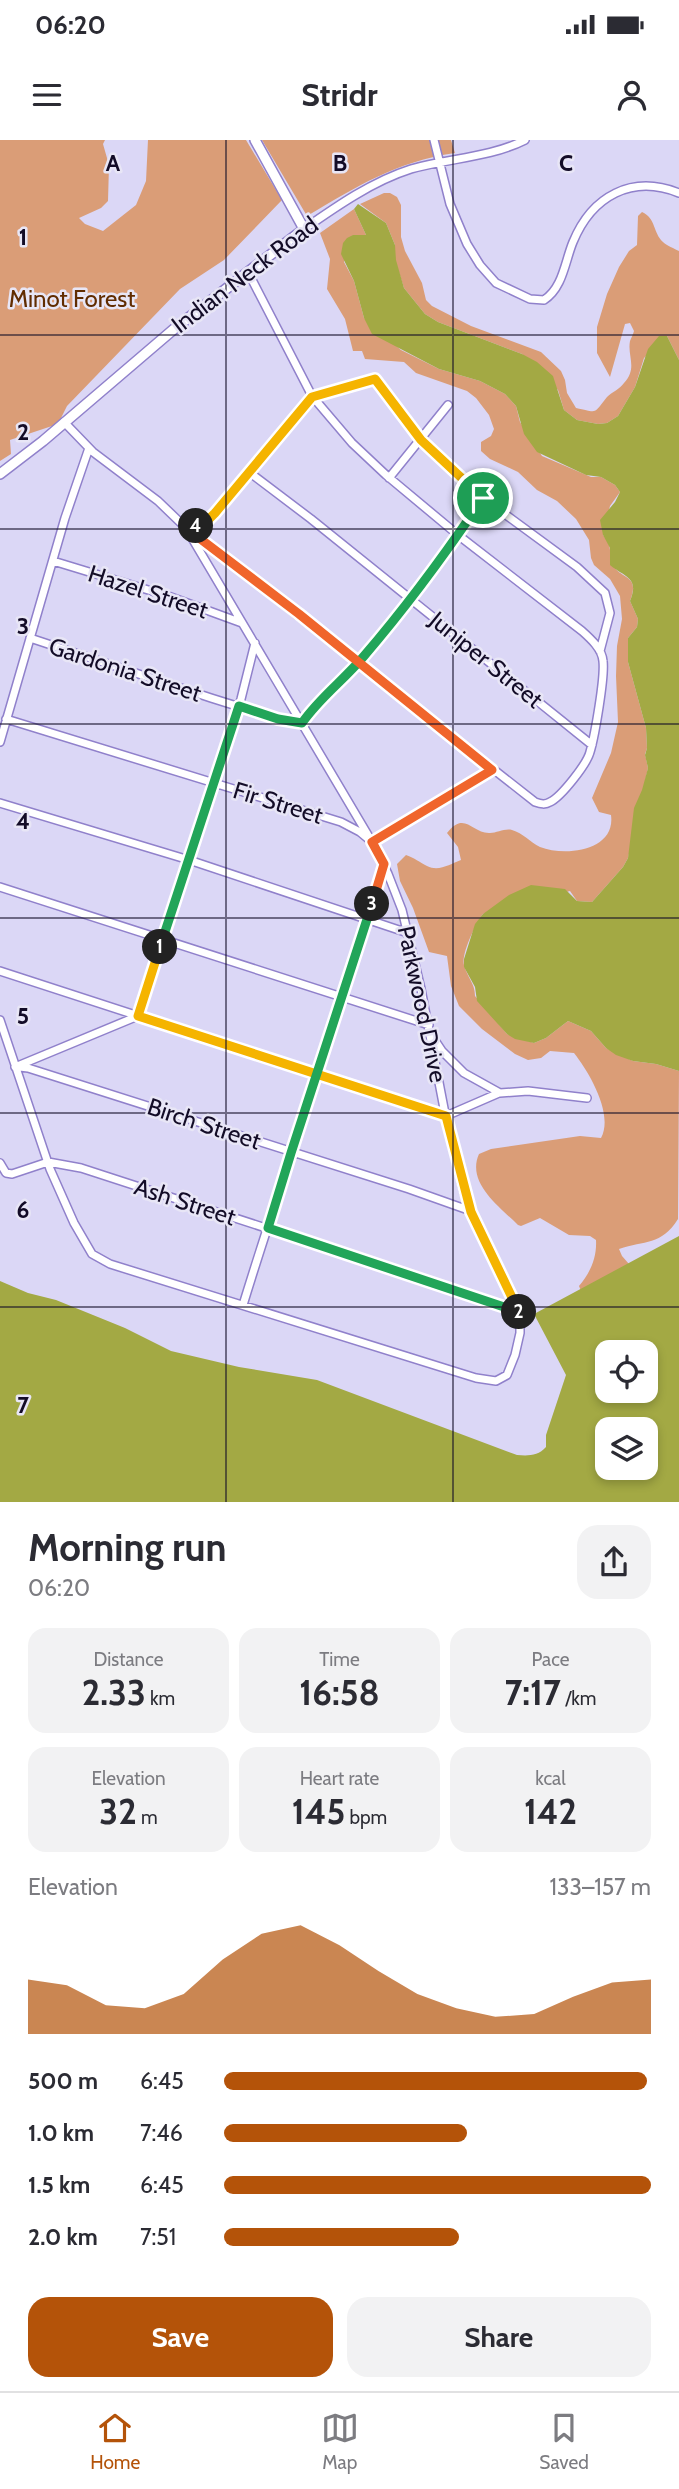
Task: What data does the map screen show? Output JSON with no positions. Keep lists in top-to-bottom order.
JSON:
{
  "streets": {
    "street": [
      "Indian Neck Road",
      "Hazel Street",
      "Juniper Street",
      "Gardonia Street",
      "Fir Street",
      "Parkwood Drive",
      "Birch Street",
      "Ash Street"
    ]
  },
  "crossings": [
    ["Indian Neck Road", "Parkwood Drive"],
    ["Hazel Street", "Parkwood Drive"],
    ["Gardonia Street", "Parkwood Drive"],
    ["Fir Street", "Parkwood Drive"],
    ["Parkwood Drive", "Birch Street"],
    ["Parkwood Drive", "Ash Street"]
  ],
  "parks": ["Minot Forest"],
  "page": {
    "status": "06:20",
    "header": "Stridr",
    "pins": [
      "4",
      "3",
      "1",
      "2"
    ],
    "heading": ["Morning run", "06:20"],
    "stats": [
      ["Distance", "2.33 km"],
      ["Time", "16:58"],
      ["Pace", "7:17 /km"],
      ["Elevation", "32 m"],
      ["Heart rate", "145 bpm"],
      ["kcal", "142"]
    ],
    "chart": ["Elevation", "133–157 m"],
    "list": [
      {
        "name": "500 m",
        "note": "6:45"
      },
      {
        "name": "1.0 km",
        "note": "7:46"
      },
      {
        "name": "1.5 km",
        "note": "6:45"
      },
      {
        "name": "2.0 km",
        "note": "7:51"
      }
    ],
    "buttons": ["Save", "Share"],
    "tabs": ["Home", "Map", "Saved"]
  },
  "grid": {
    "columns": ["A", "B", "C"],
    "rows": [
      "1",
      "2",
      "3",
      "4",
      "5",
      "6",
      "7"
    ]
  }
}
